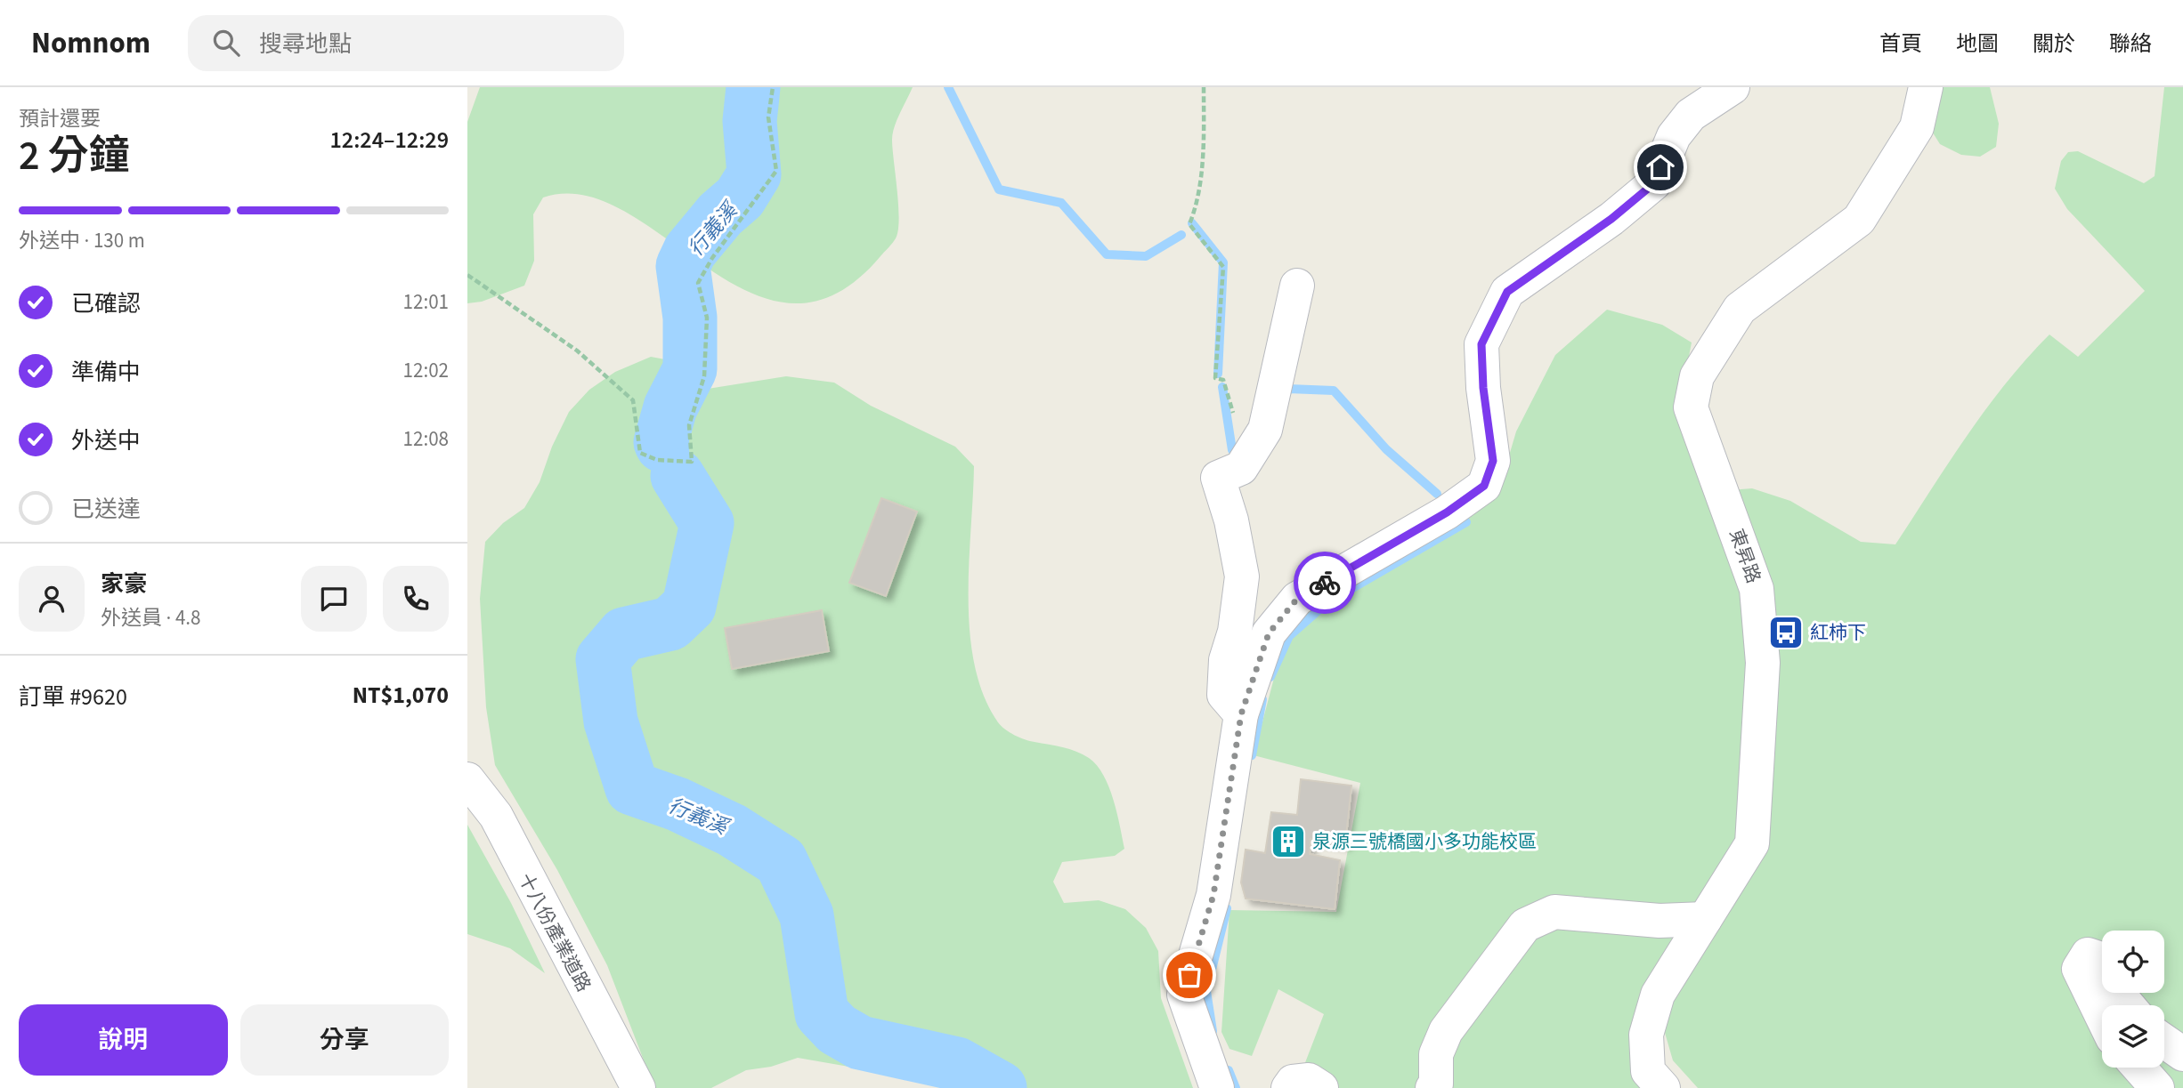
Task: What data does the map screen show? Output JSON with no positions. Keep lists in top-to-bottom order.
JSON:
{
  "streets": {
    "street": ["東昇路", "十八份產業道路"]
  },
  "water": ["行義溪"],
  "places": {
    "bus stop": ["紅柿下"],
    "building": ["泉源三號橋國小多功能校區"]
  },
  "page": {
    "header": "Nomnom",
    "search": "搜尋地點",
    "nav": [
      "首頁",
      "地圖",
      "關於",
      "聯絡"
    ],
    "heading": ["2 分鐘", "預計還要", "12:24–12:29"],
    "panel": [
      "家豪",
      "外送員 · 4.8",
      "訂單 #9620",
      "NT$1,070"
    ],
    "bar": "外送中 · 130 m",
    "list": [
      ["已確認", "12:01"],
      ["準備中", "12:02"],
      ["外送中", "12:08"],
      "已送達"
    ],
    "buttons": ["說明", "分享"]
  }
}
